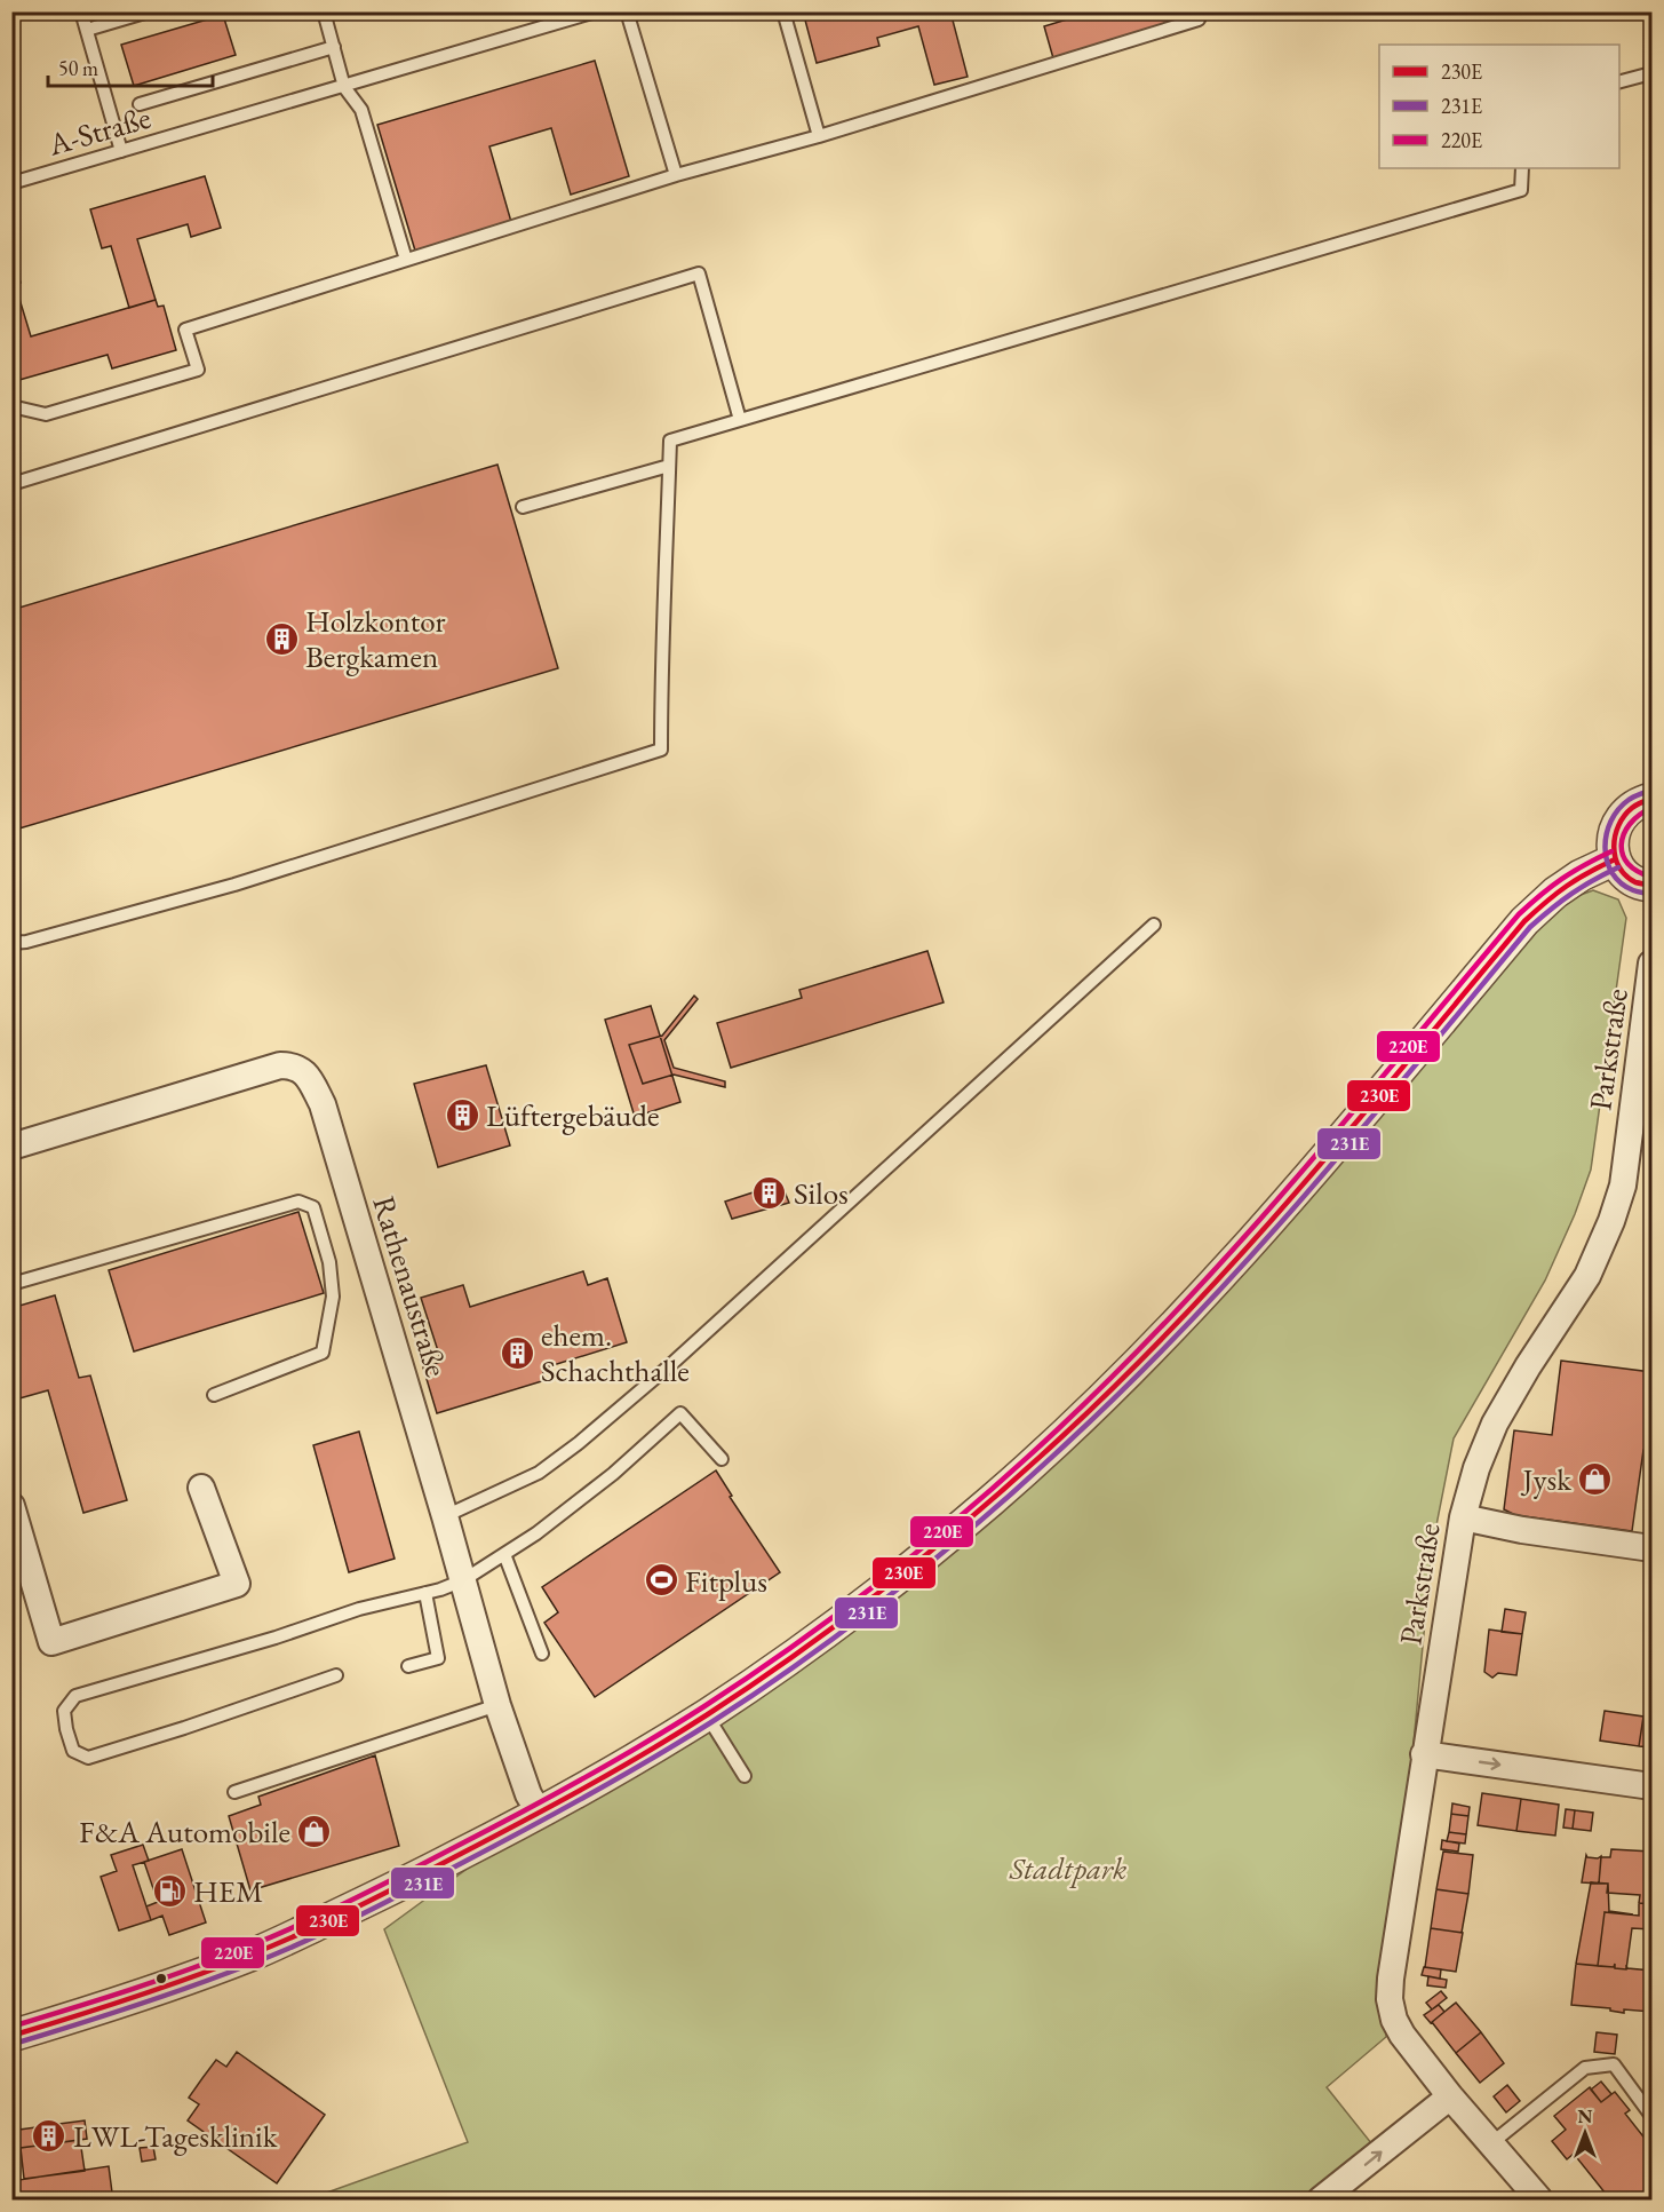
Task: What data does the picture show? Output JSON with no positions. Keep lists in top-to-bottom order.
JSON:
{
  "streets": {
    "street": ["Parkstraße", "Rathenaustraße"],
    "lane": ["A-Straße"]
  },
  "parks": ["Stadtpark"],
  "places": {
    "building": [
      "Holzkontor Bergkamen",
      "Lüftergebäude",
      "Silos",
      "ehem. Schachthalle",
      "LWL-Tagesklinik"
    ],
    "shop": ["Jysk", "F&A Automobile"],
    "sports": ["Fitplus"],
    "fuel station": ["HEM"]
  },
  "lines": ["transit line 231E", "transit line 230E", "transit line 220E"],
  "legend": ["230E", "231E", "220E"],
  "scale_bar": "50 m",
  "north": "top"
}
